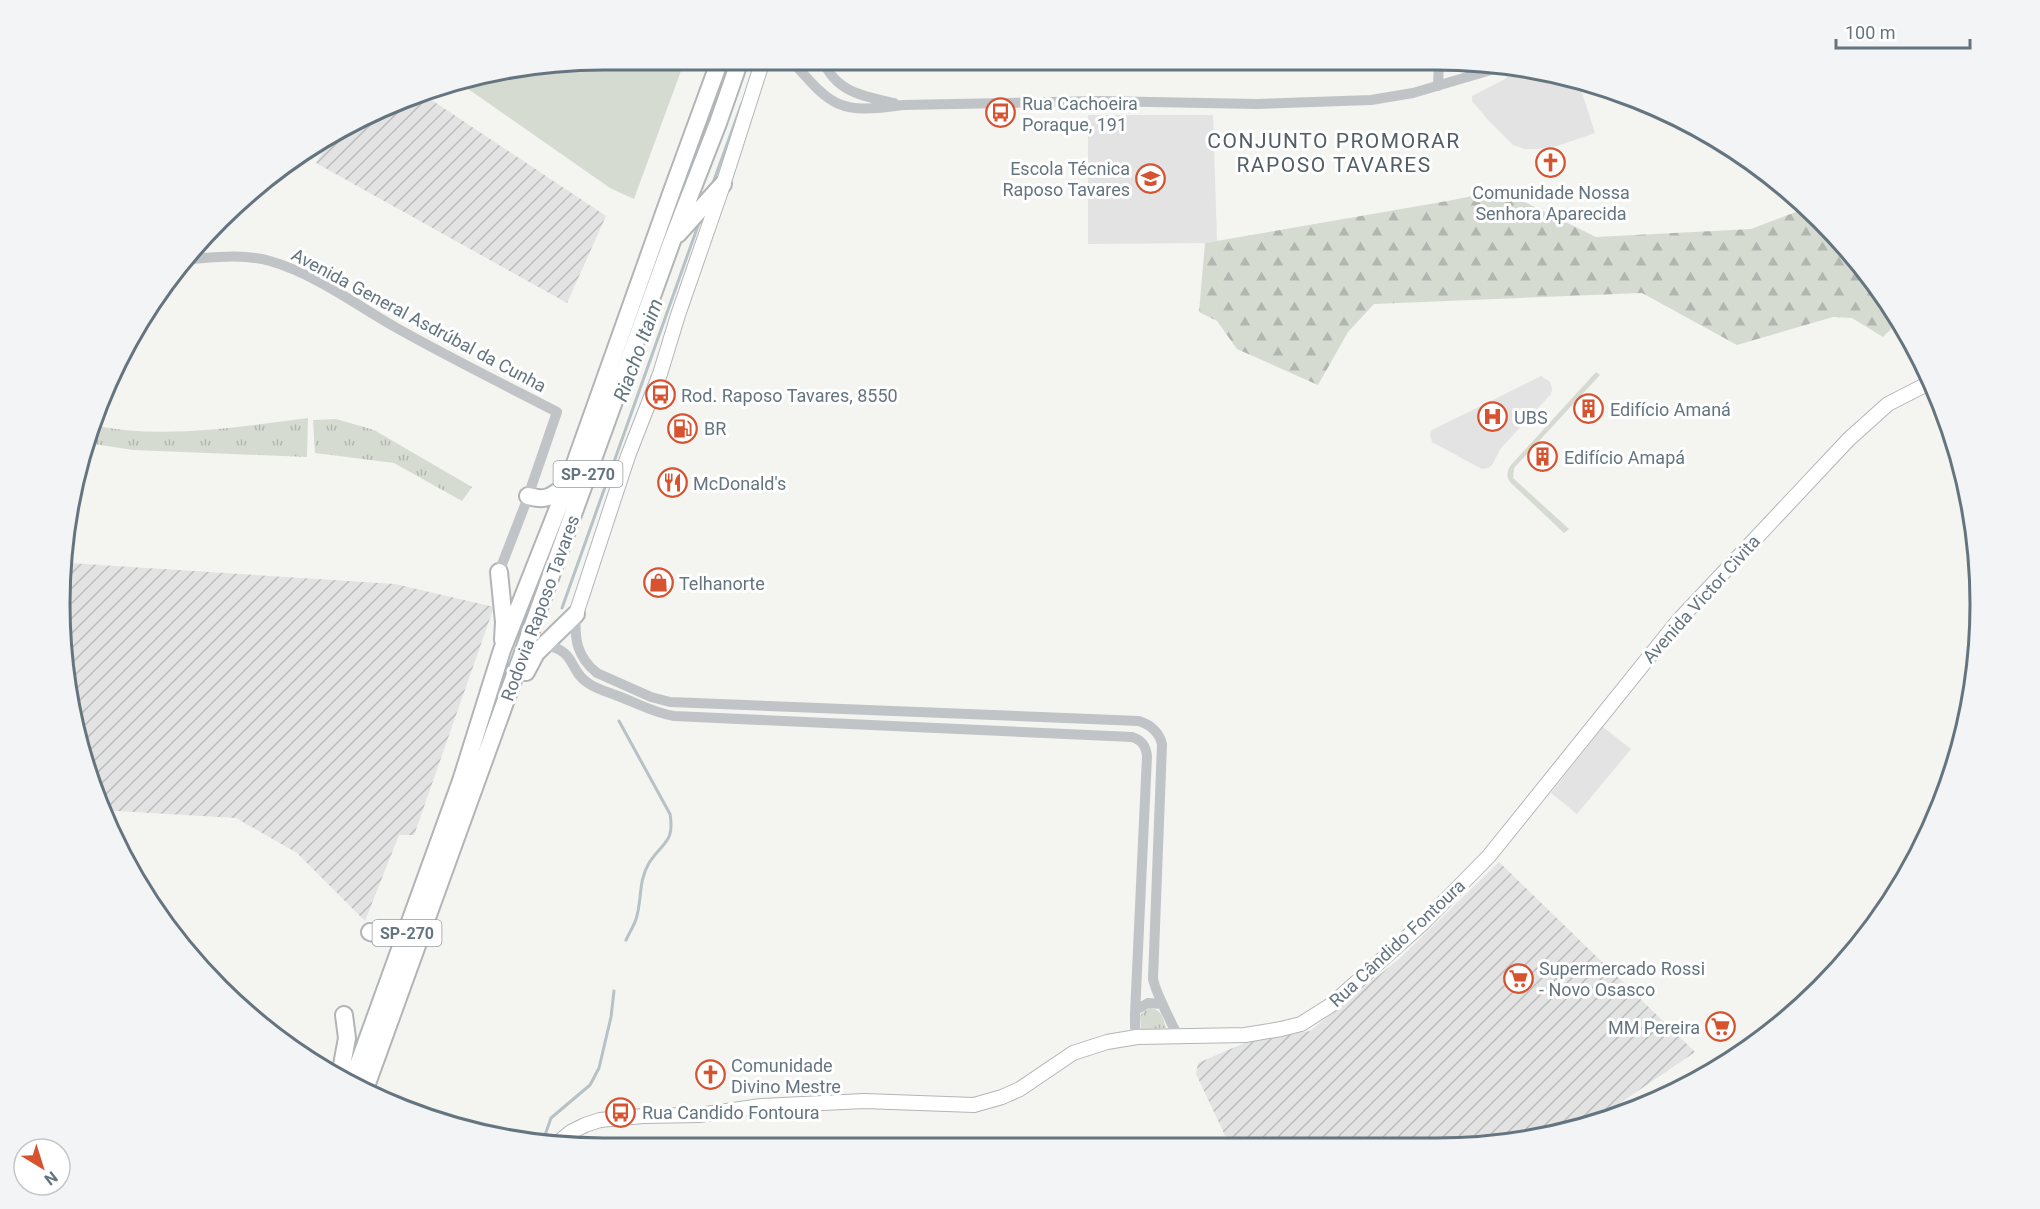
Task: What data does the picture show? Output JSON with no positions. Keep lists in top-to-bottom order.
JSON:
{
  "streets": {
    "highway": ["SP-270", "Rodovia Raposo Tavares"],
    "main road": ["Avenida Victor Civita", "Rua Cândido Fontoura"],
    "street": ["Avenida General Asdrúbal da Cunha"]
  },
  "crossings": [
    ["Avenida Victor Civita", "Rua Cândido Fontoura"]
  ],
  "districts": ["CONJUNTO PROMORAR RAPOSO TAVARES"],
  "water": ["Riacho Itaim"],
  "places": {
    "bus stop": ["Rua Cachoeira Poraque, 191", "Rod. Raposo Tavares, 8550", "Rua Candido Fontoura"],
    "church": ["Comunidade Nossa Senhora Aparecida", "Comunidade Divino Mestre"],
    "school or university": ["Escola Técnica Raposo Tavares"],
    "building": ["Edifício Amaná", "Edifício Amapá"],
    "hospital": ["UBS"],
    "fuel station": ["BR"],
    "restaurant": ["McDonald's"],
    "shop": ["Telhanorte"],
    "supermarket": ["Supermercado Rossi - Novo Osasco", "MM Pereira"]
  },
  "scale_bar": "100 m",
  "north": "bottom right"
}
